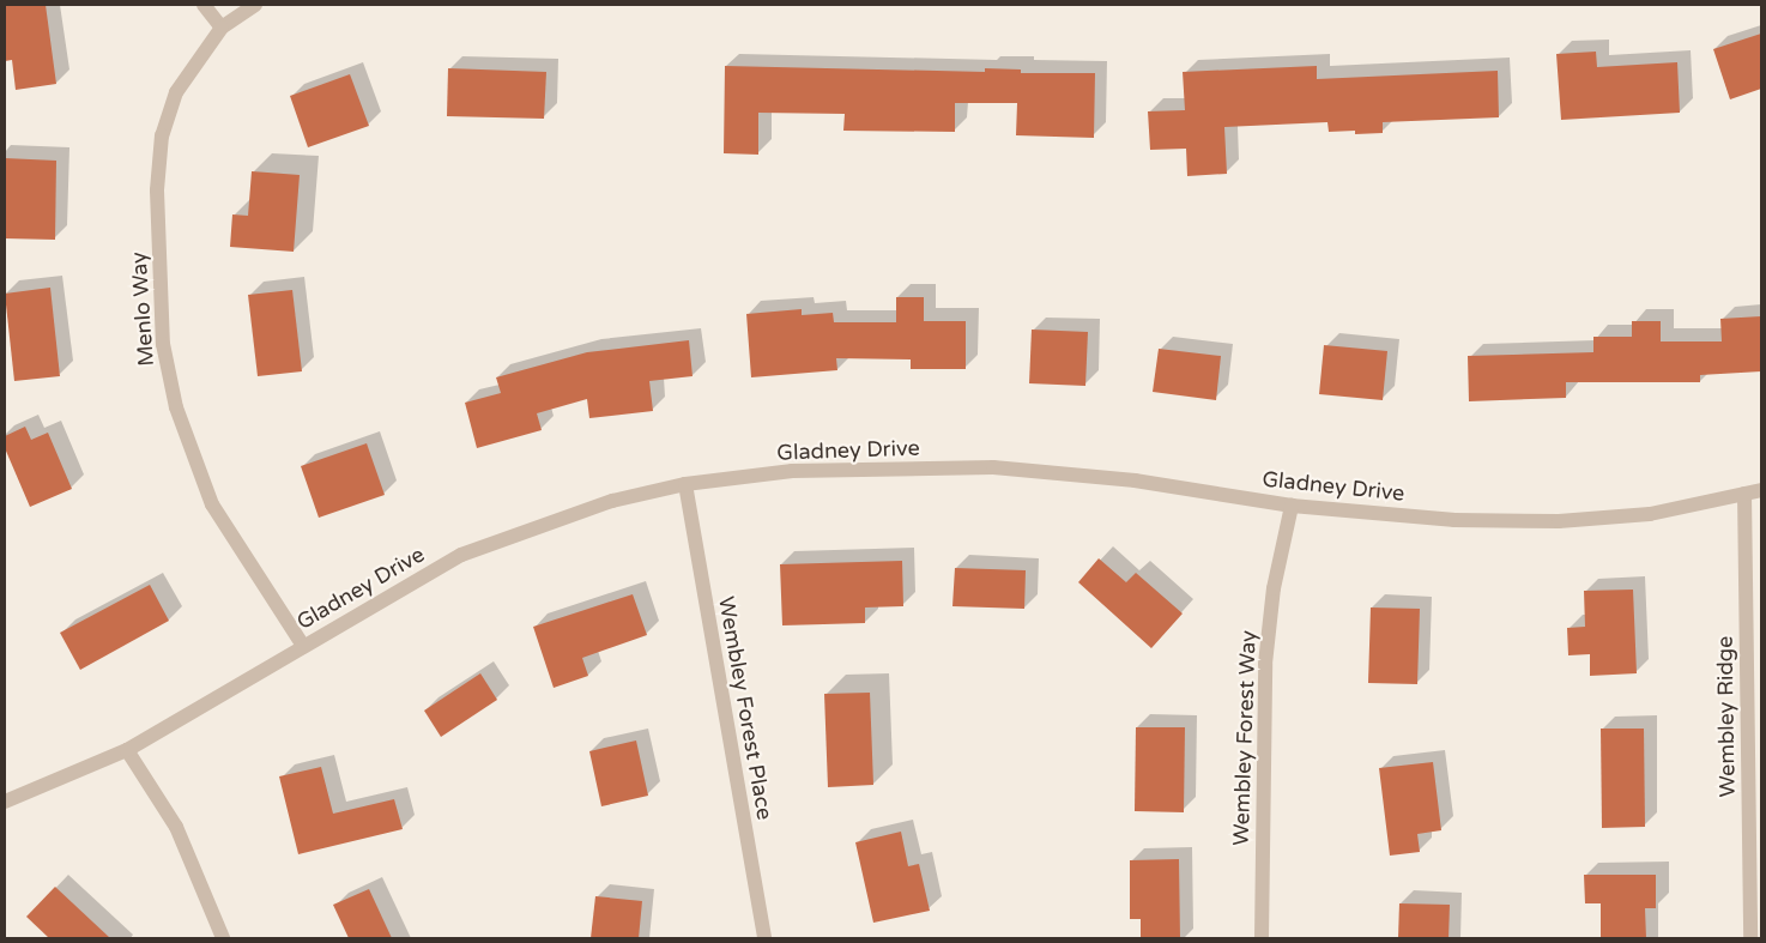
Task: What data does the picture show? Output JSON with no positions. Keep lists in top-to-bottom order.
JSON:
{
  "streets": {
    "street": [
      "Menlo Way",
      "Gladney Drive",
      "Wembley Forest Place",
      "Wembley Ridge",
      "Wembley Forest Way"
    ]
  },
  "crossings": [
    ["Menlo Way", "Gladney Drive"],
    ["Gladney Drive", "Wembley Forest Place"],
    ["Gladney Drive", "Wembley Ridge"],
    ["Gladney Drive", "Wembley Forest Way"]
  ]
}
